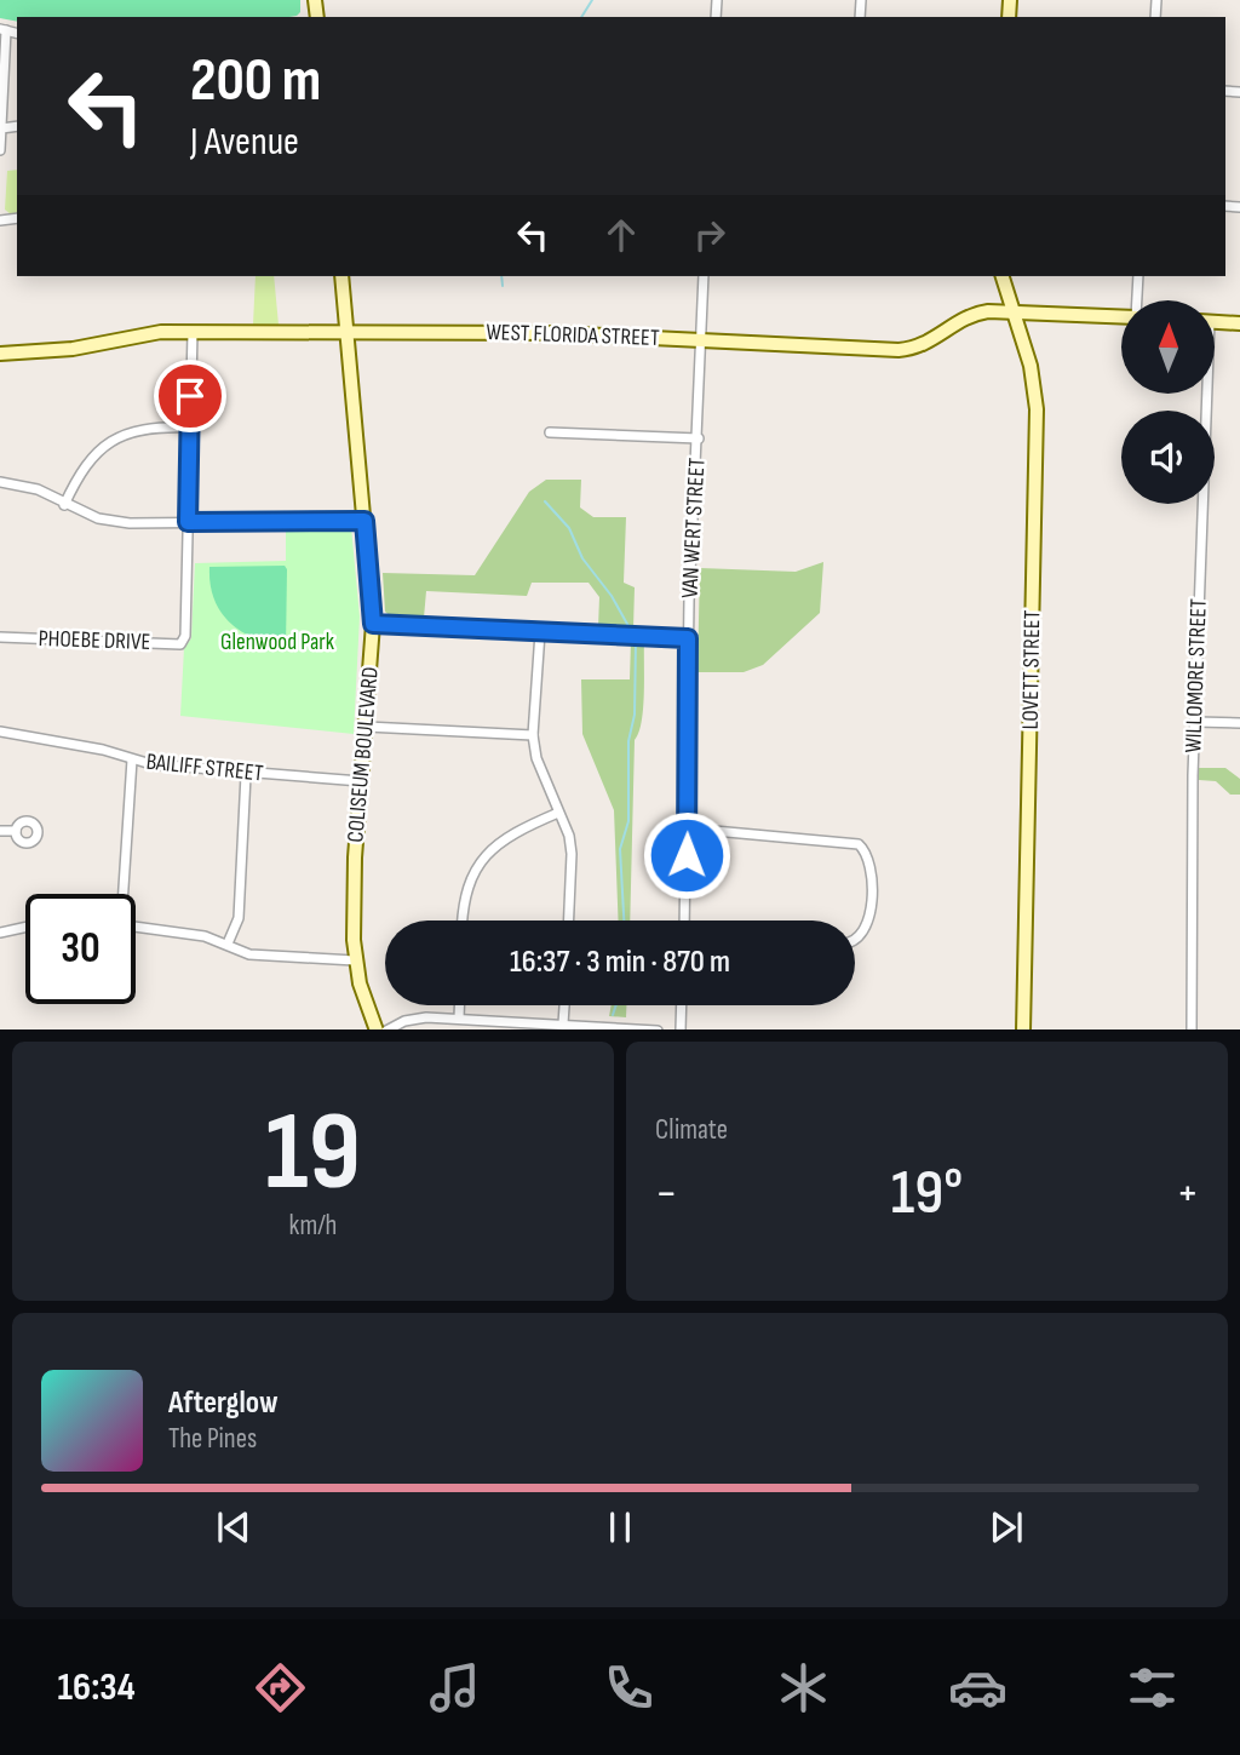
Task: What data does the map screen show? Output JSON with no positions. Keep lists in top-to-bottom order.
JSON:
{
  "streets": {
    "main road": ["WEST FLORIDA STREET", "LOVETT STREET", "COLISEUM BOULEVARD"],
    "street": [
      "VAN WERT STREET",
      "PHOEBE DRIVE",
      "WILLOMORE STREET",
      "BAILIFF STREET"
    ]
  },
  "crossings": [
    ["WEST FLORIDA STREET", "VAN WERT STREET"],
    ["WEST FLORIDA STREET", "LOVETT STREET"],
    ["WEST FLORIDA STREET", "COLISEUM BOULEVARD"],
    ["COLISEUM BOULEVARD", "BAILIFF STREET"]
  ],
  "parks": ["Glenwood Park"],
  "north": "top",
  "page": {
    "turn": ["200 m", "J Avenue"],
    "limit": "30",
    "trip": "16:37 · 3 min · 870 m",
    "tile": [
      ["19", "km/h"],
      "Climate"
    ],
    "heat": ["−", "19°", "+"],
    "song": ["Afterglow", "The Pines"],
    "tabs": "16:34"
  }
}
